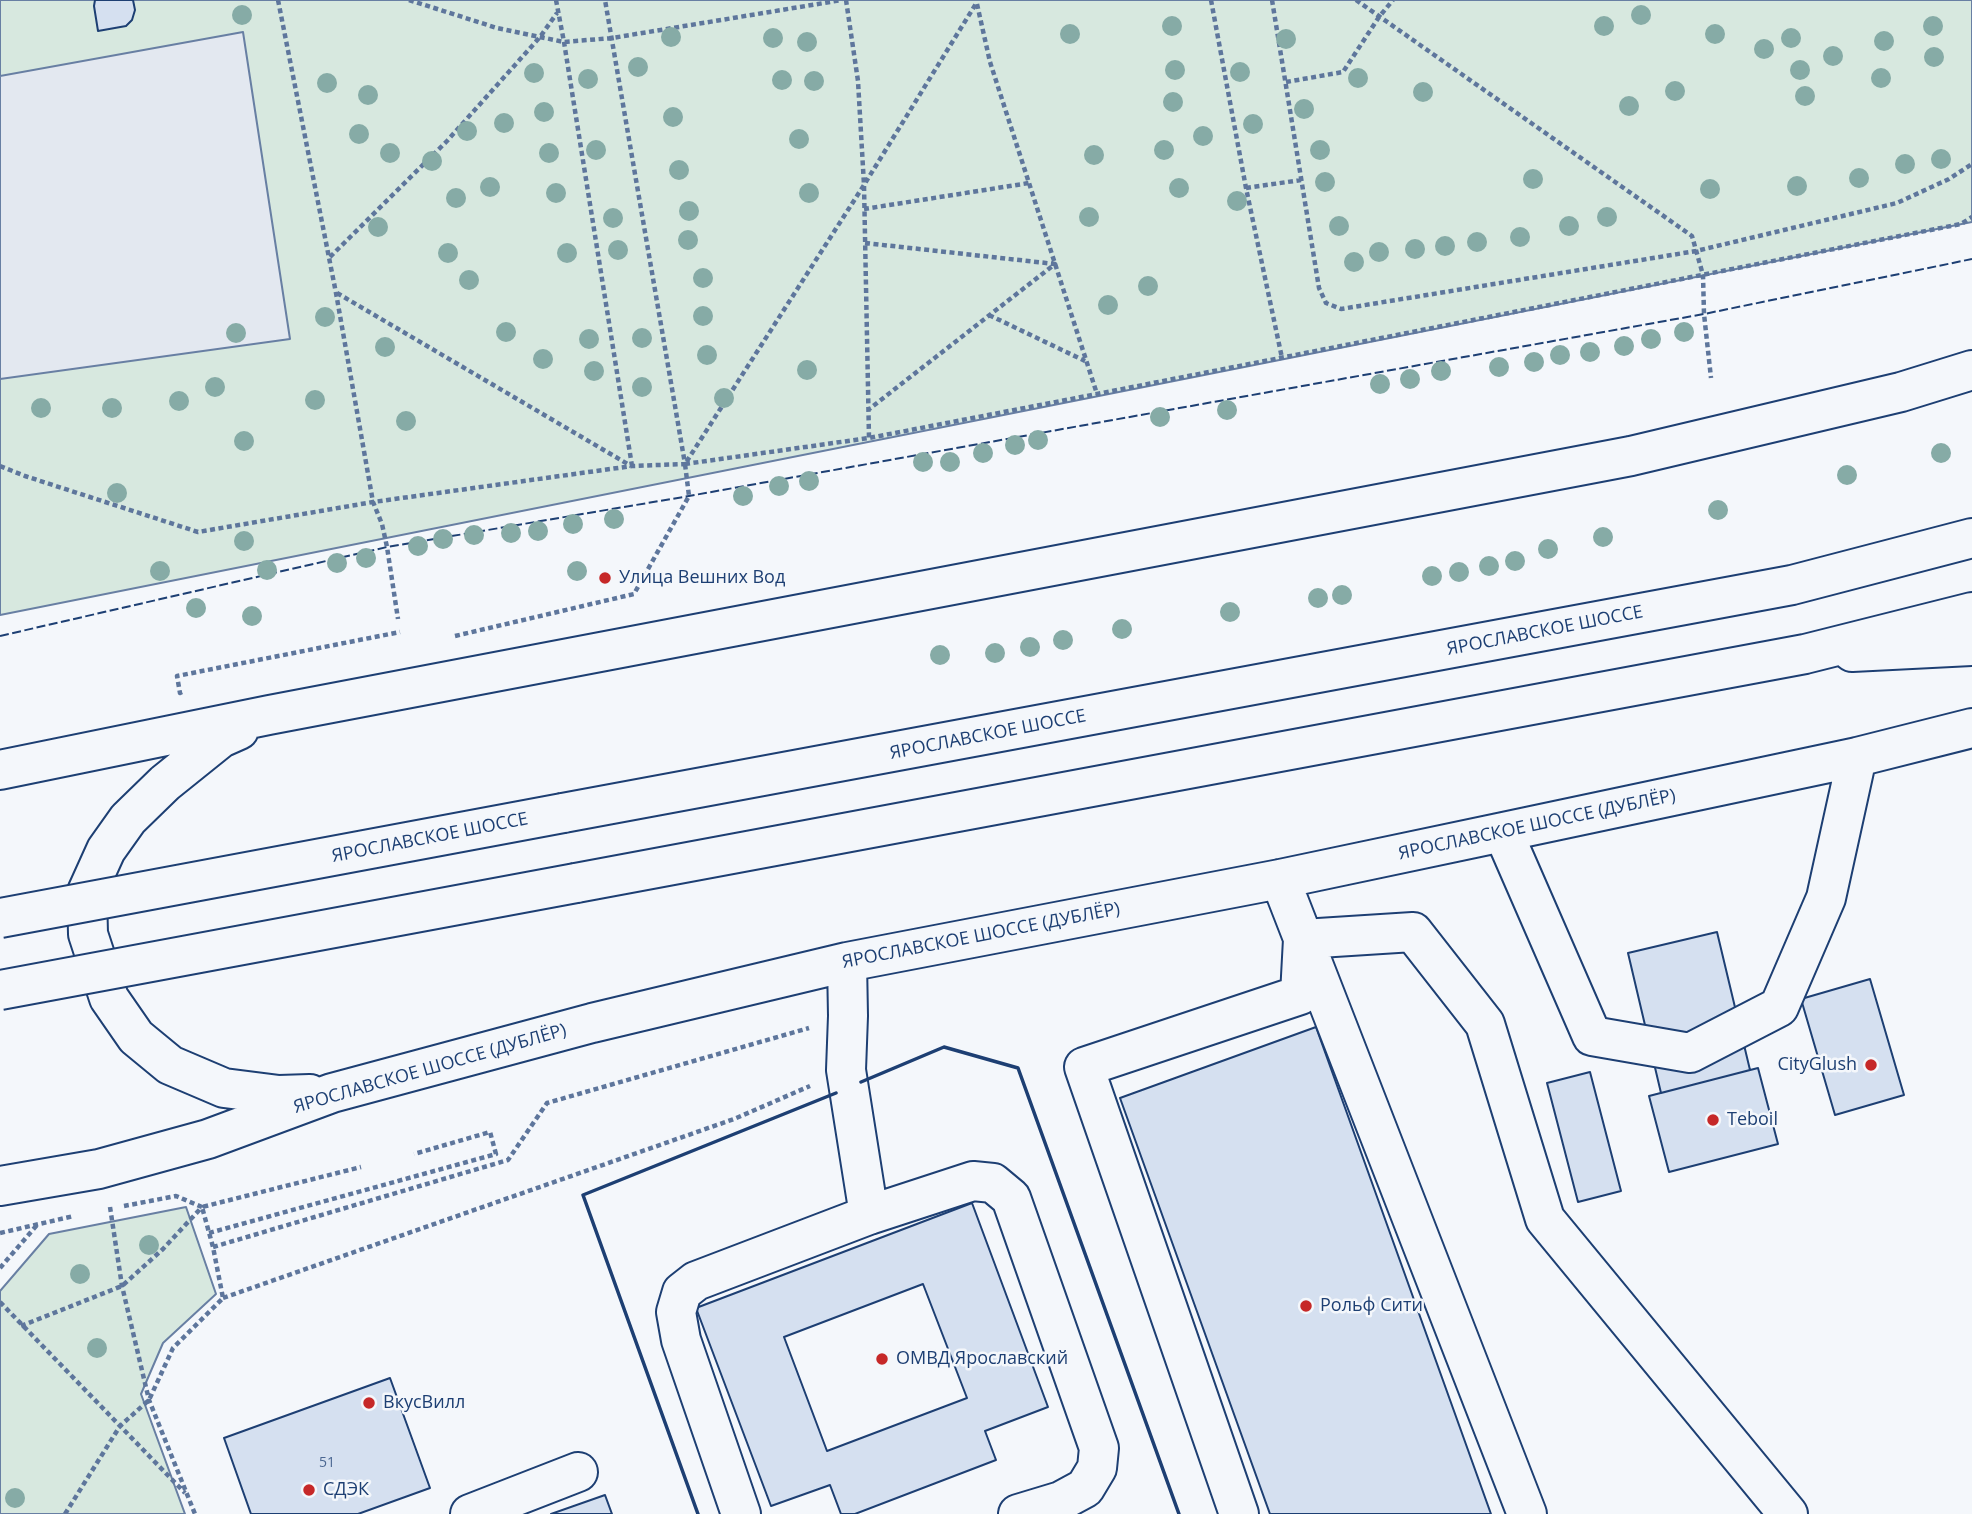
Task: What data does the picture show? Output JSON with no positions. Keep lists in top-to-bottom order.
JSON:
{
  "streets": {
    "street": ["ЯРОСЛАВСКОЕ ШОССЕ", "ЯРОСЛАВСКОЕ ШОССЕ (ДУБЛЁР)"]
  },
  "places": [
    "Улица Вешних Вод",
    "CityGlush",
    "Teboil",
    "Рольф Сити",
    "ОМВД Ярославский",
    "ВкусВилл",
    "СДЭК"
  ],
  "house_numbers": ["51"]
}
